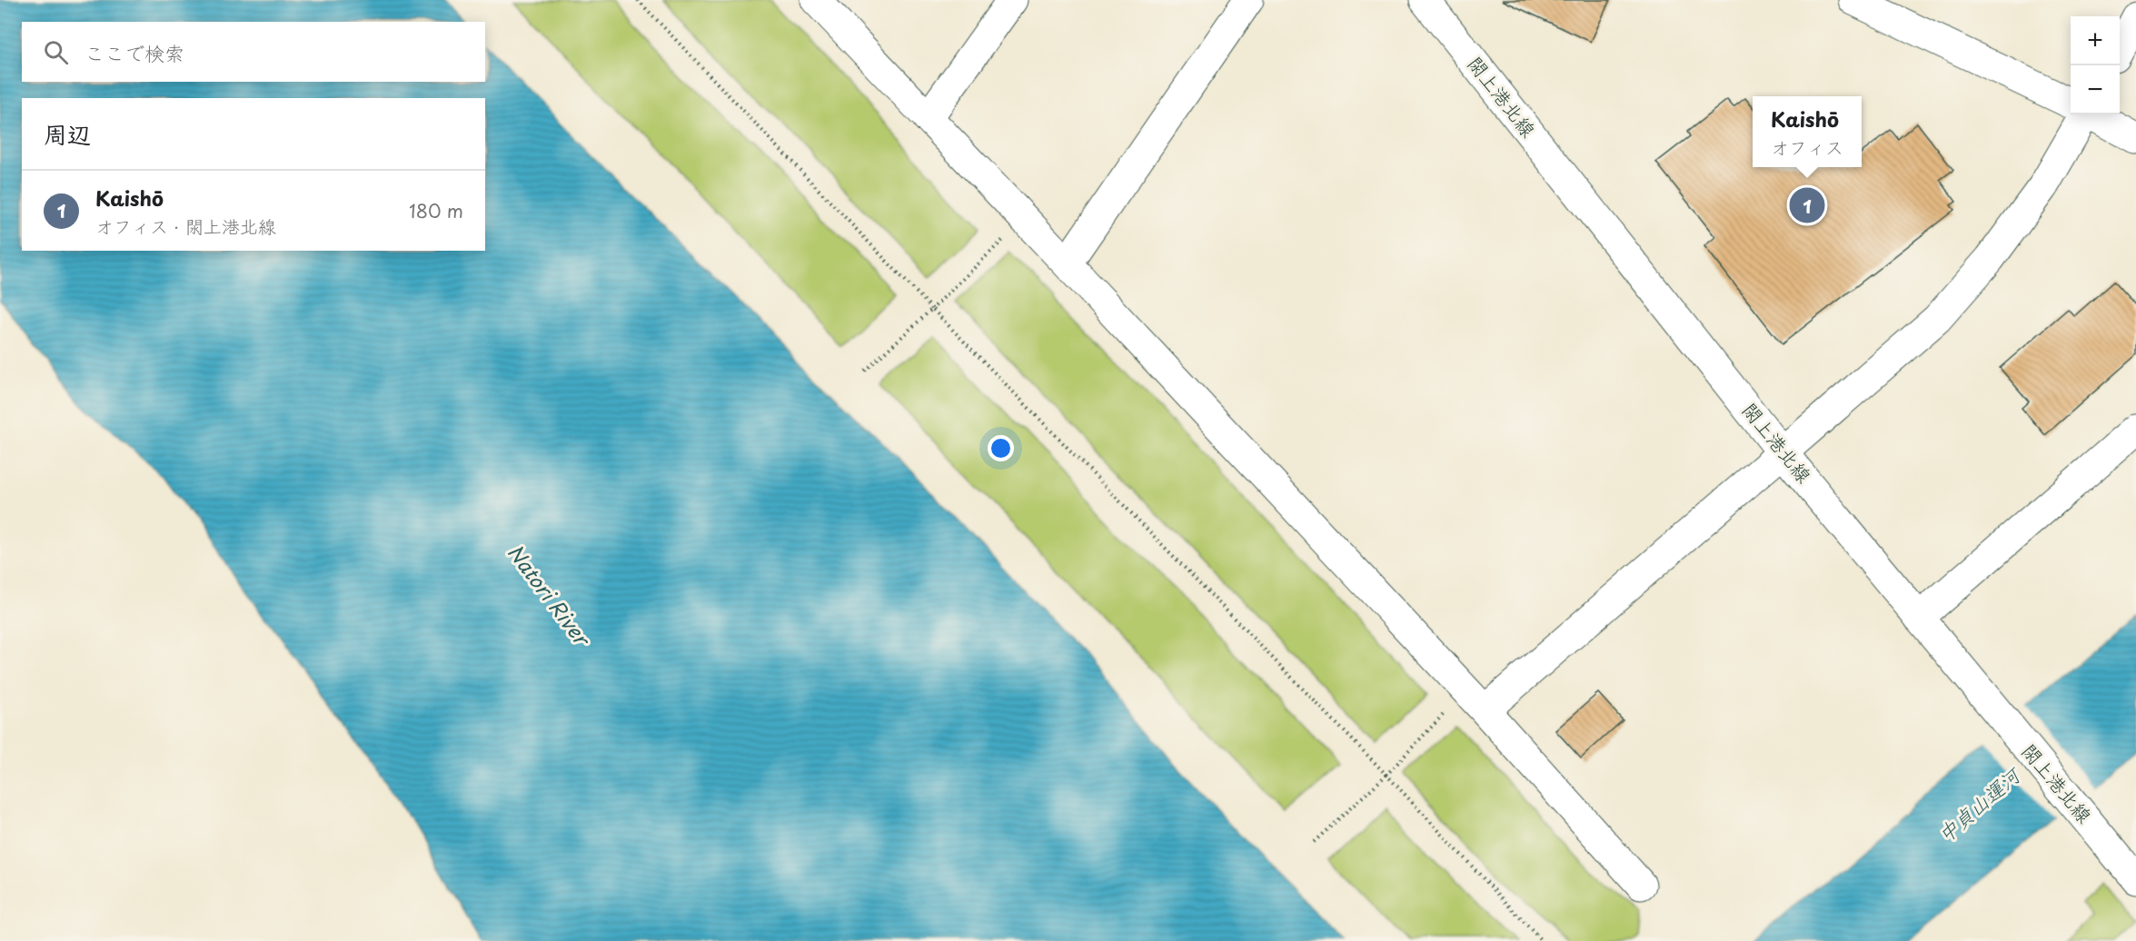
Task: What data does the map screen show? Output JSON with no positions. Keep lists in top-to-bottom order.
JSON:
{
  "streets": {
    "street": ["閖上港北線"]
  },
  "water": ["Natori River", "中貞山運河"],
  "page": {
    "map_buttons": ["+", "−"],
    "search": "ここで検索",
    "popup": ["Kaishō", "オフィス"],
    "heading": "周辺",
    "list": [
      {
        "mark": "1",
        "name": "Kaishō",
        "note": "オフィス · 閖上港北線",
        "value": "180 m"
      }
    ],
    "pins": "1"
  }
}
